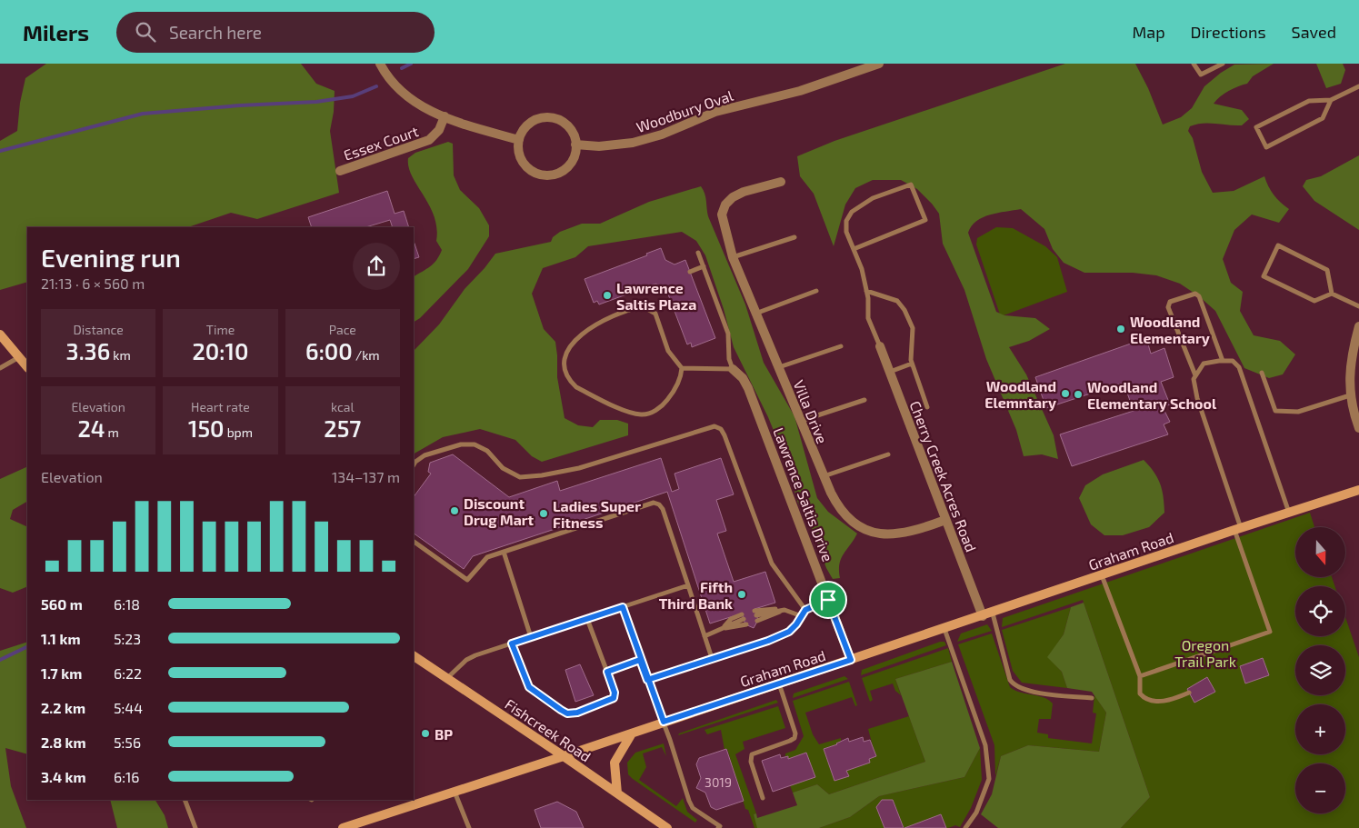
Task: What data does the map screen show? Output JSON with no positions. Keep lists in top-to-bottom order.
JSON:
{
  "streets": {
    "main road": ["Graham Road", "Fishcreek Road"],
    "street": [
      "Woodbury Oval",
      "Essex Court",
      "Villa Drive",
      "Cherry Creek Acres Road",
      "Lawrence Saltis Drive"
    ]
  },
  "crossings": [
    ["Villa Drive", "Cherry Creek Acres Road"],
    ["Cherry Creek Acres Road", "Graham Road"],
    ["Lawrence Saltis Drive", "Graham Road"],
    ["Graham Road", "Fishcreek Road"]
  ],
  "parks": ["Oregon Trail Park"],
  "places": [
    "Lawrence Saltis Plaza",
    "Woodland Elementary",
    "Woodland Elemntary",
    "Woodland Elementary School",
    "Discount Drug Mart",
    "Ladies Super Fitness",
    "Fifth Third Bank",
    "BP"
  ],
  "house_numbers": ["3019"],
  "north": "bottom",
  "page": {
    "header": "Milers",
    "search": "Search here",
    "nav": ["Map", "Directions", "Saved"],
    "heading": ["Evening run", "21:13 · 6 × 560 m"],
    "stats": [
      ["Distance", "3.36 km"],
      ["Time", "20:10"],
      ["Pace", "6:00 /km"],
      ["Elevation", "24 m"],
      ["Heart rate", "150 bpm"],
      ["kcal", "257"]
    ],
    "chart": ["Elevation", "134–137 m"],
    "map_buttons": ["+", "−"],
    "list": [
      {
        "name": "560 m",
        "note": "6:18"
      },
      {
        "name": "1.1 km",
        "note": "5:23"
      },
      {
        "name": "1.7 km",
        "note": "6:22"
      },
      {
        "name": "2.2 km",
        "note": "5:44"
      },
      {
        "name": "2.8 km",
        "note": "5:56"
      },
      {
        "name": "3.4 km",
        "note": "6:16"
      }
    ]
  }
}
